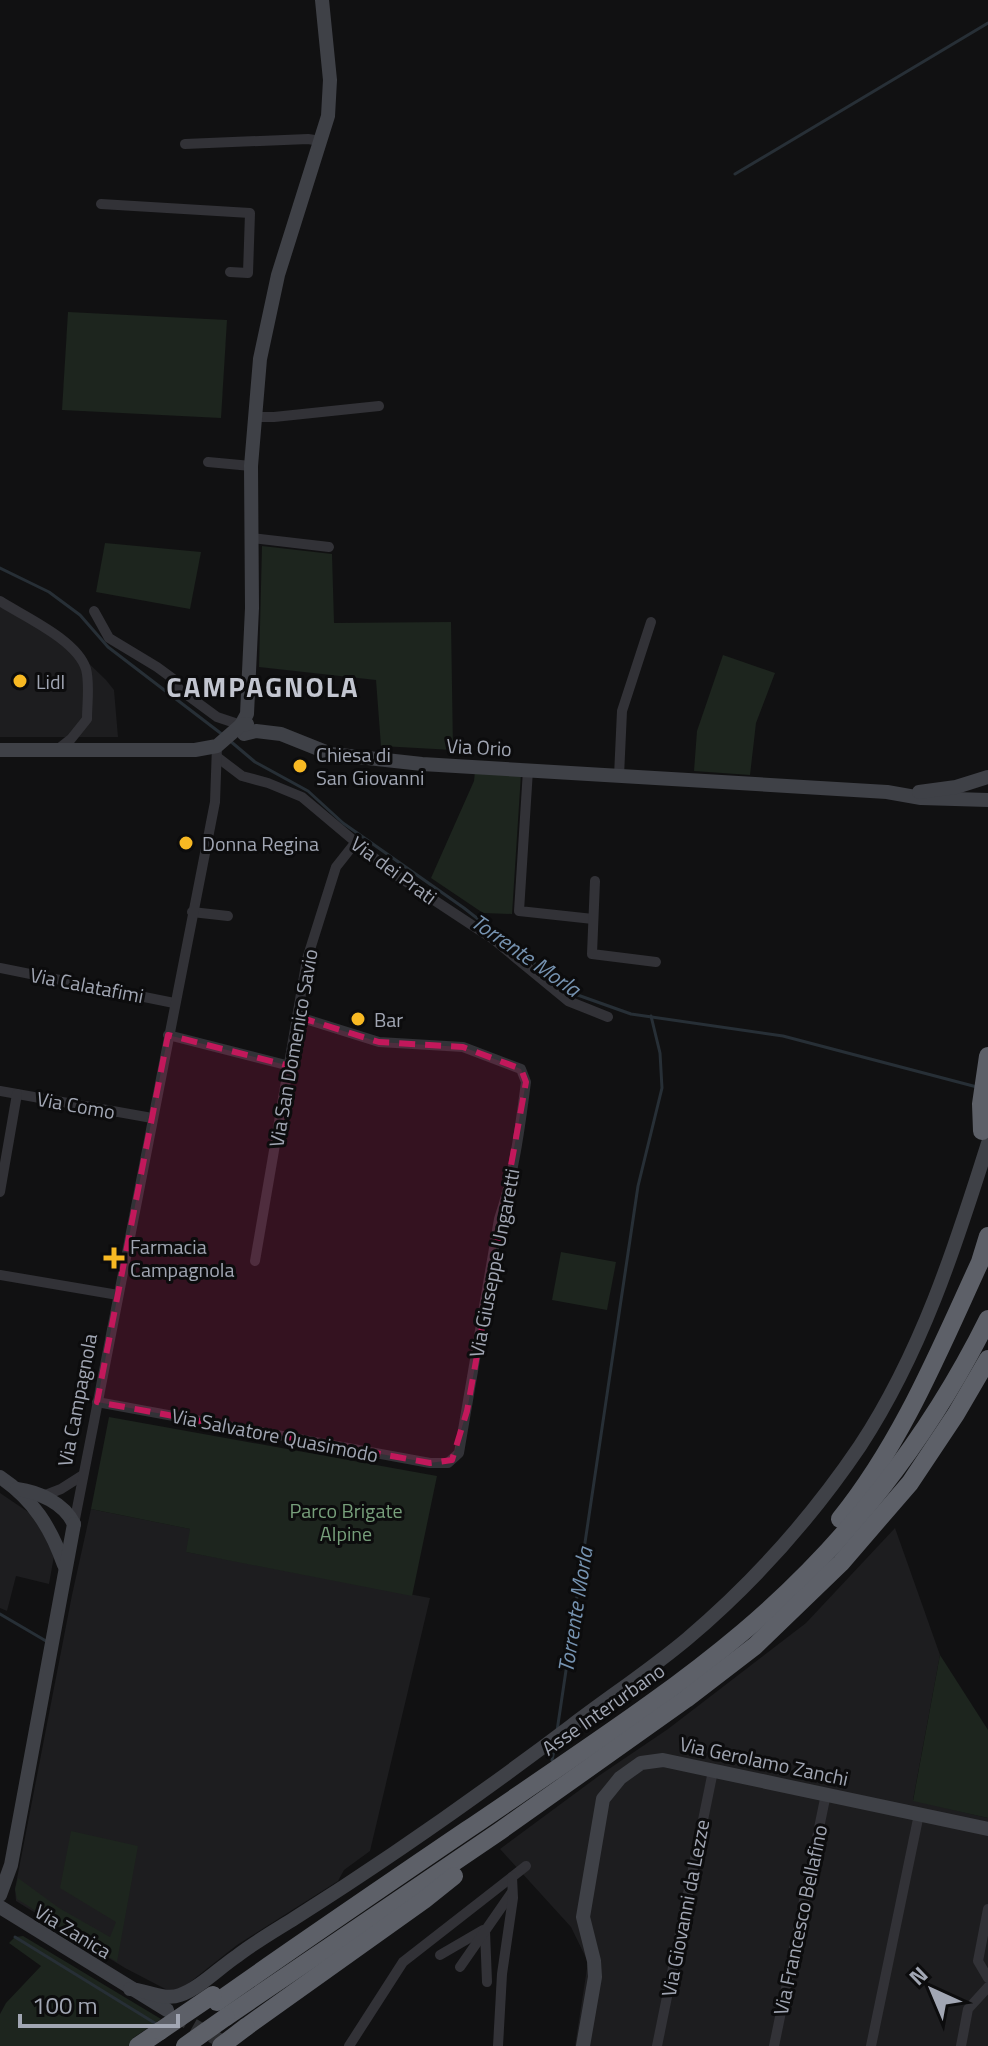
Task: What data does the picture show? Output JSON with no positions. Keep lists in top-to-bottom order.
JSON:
{
  "streets": {
    "highway": ["Asse Interurbano"],
    "street": [
      "Via Orio",
      "Via dei Prati",
      "Via Calatafimi",
      "Via San Domenico Savio",
      "Via Como",
      "Via Giuseppe Ungaretti",
      "Via Campagnola",
      "Via Salvatore Quasimodo",
      "Via Gerolamo Zanchi",
      "Via Giovanni da Lezze",
      "Via Francesco Bellafino",
      "Via Zanica"
    ]
  },
  "crossings": [
    ["Via dei Prati", "Via San Domenico Savio"],
    ["Via dei Prati", "Via Campagnola"],
    ["Via Calatafimi", "Via Campagnola"],
    ["Via San Domenico Savio", "Via Giuseppe Ungaretti"],
    ["Via Como", "Via Campagnola"],
    ["Via Giuseppe Ungaretti", "Via Salvatore Quasimodo"],
    ["Via Campagnola", "Via Salvatore Quasimodo"],
    ["Via Gerolamo Zanchi", "Via Giovanni da Lezze"],
    ["Via Gerolamo Zanchi", "Via Francesco Bellafino"]
  ],
  "districts": ["CAMPAGNOLA"],
  "water": ["Torrente Morla"],
  "parks": ["Parco Brigate Alpine"],
  "places": {
    "other": [
      "Lidl",
      "Chiesa di San Giovanni",
      "Donna Regina",
      "Bar"
    ],
    "health": ["Farmacia Campagnola"]
  },
  "scale_bar": "100 m",
  "north": "top left"
}
